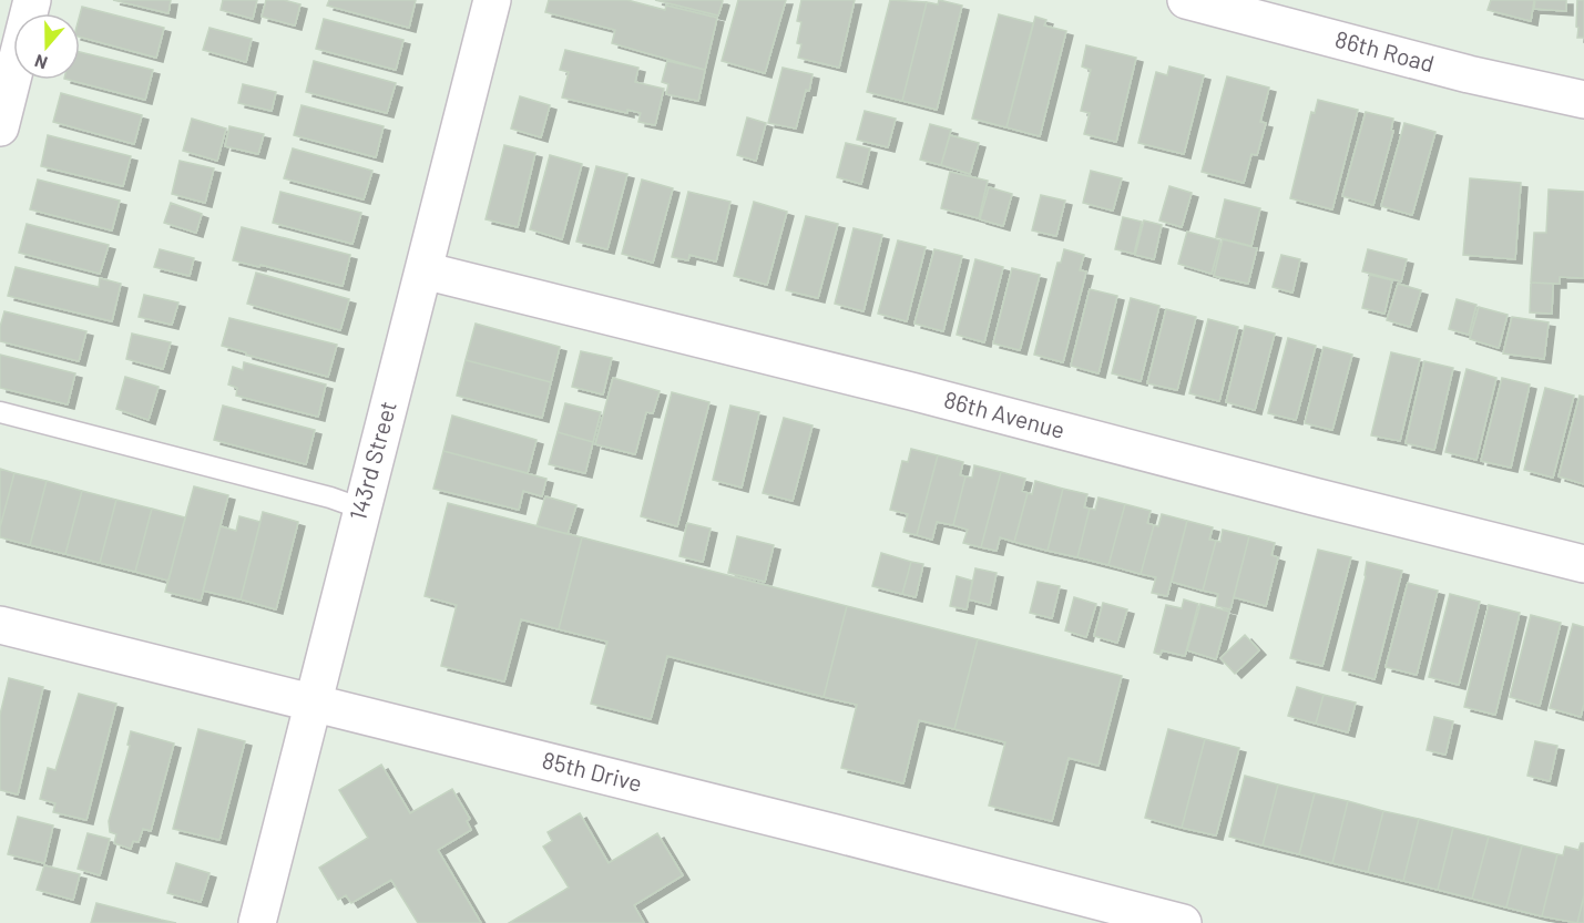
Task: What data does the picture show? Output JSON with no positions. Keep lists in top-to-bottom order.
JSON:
{
  "streets": {
    "street": [
      "86th Road",
      "86th Avenue",
      "143rd Street",
      "85th Drive"
    ]
  },
  "crossings": [
    ["86th Avenue", "143rd Street"],
    ["143rd Street", "85th Drive"]
  ],
  "north": "bottom"
}
